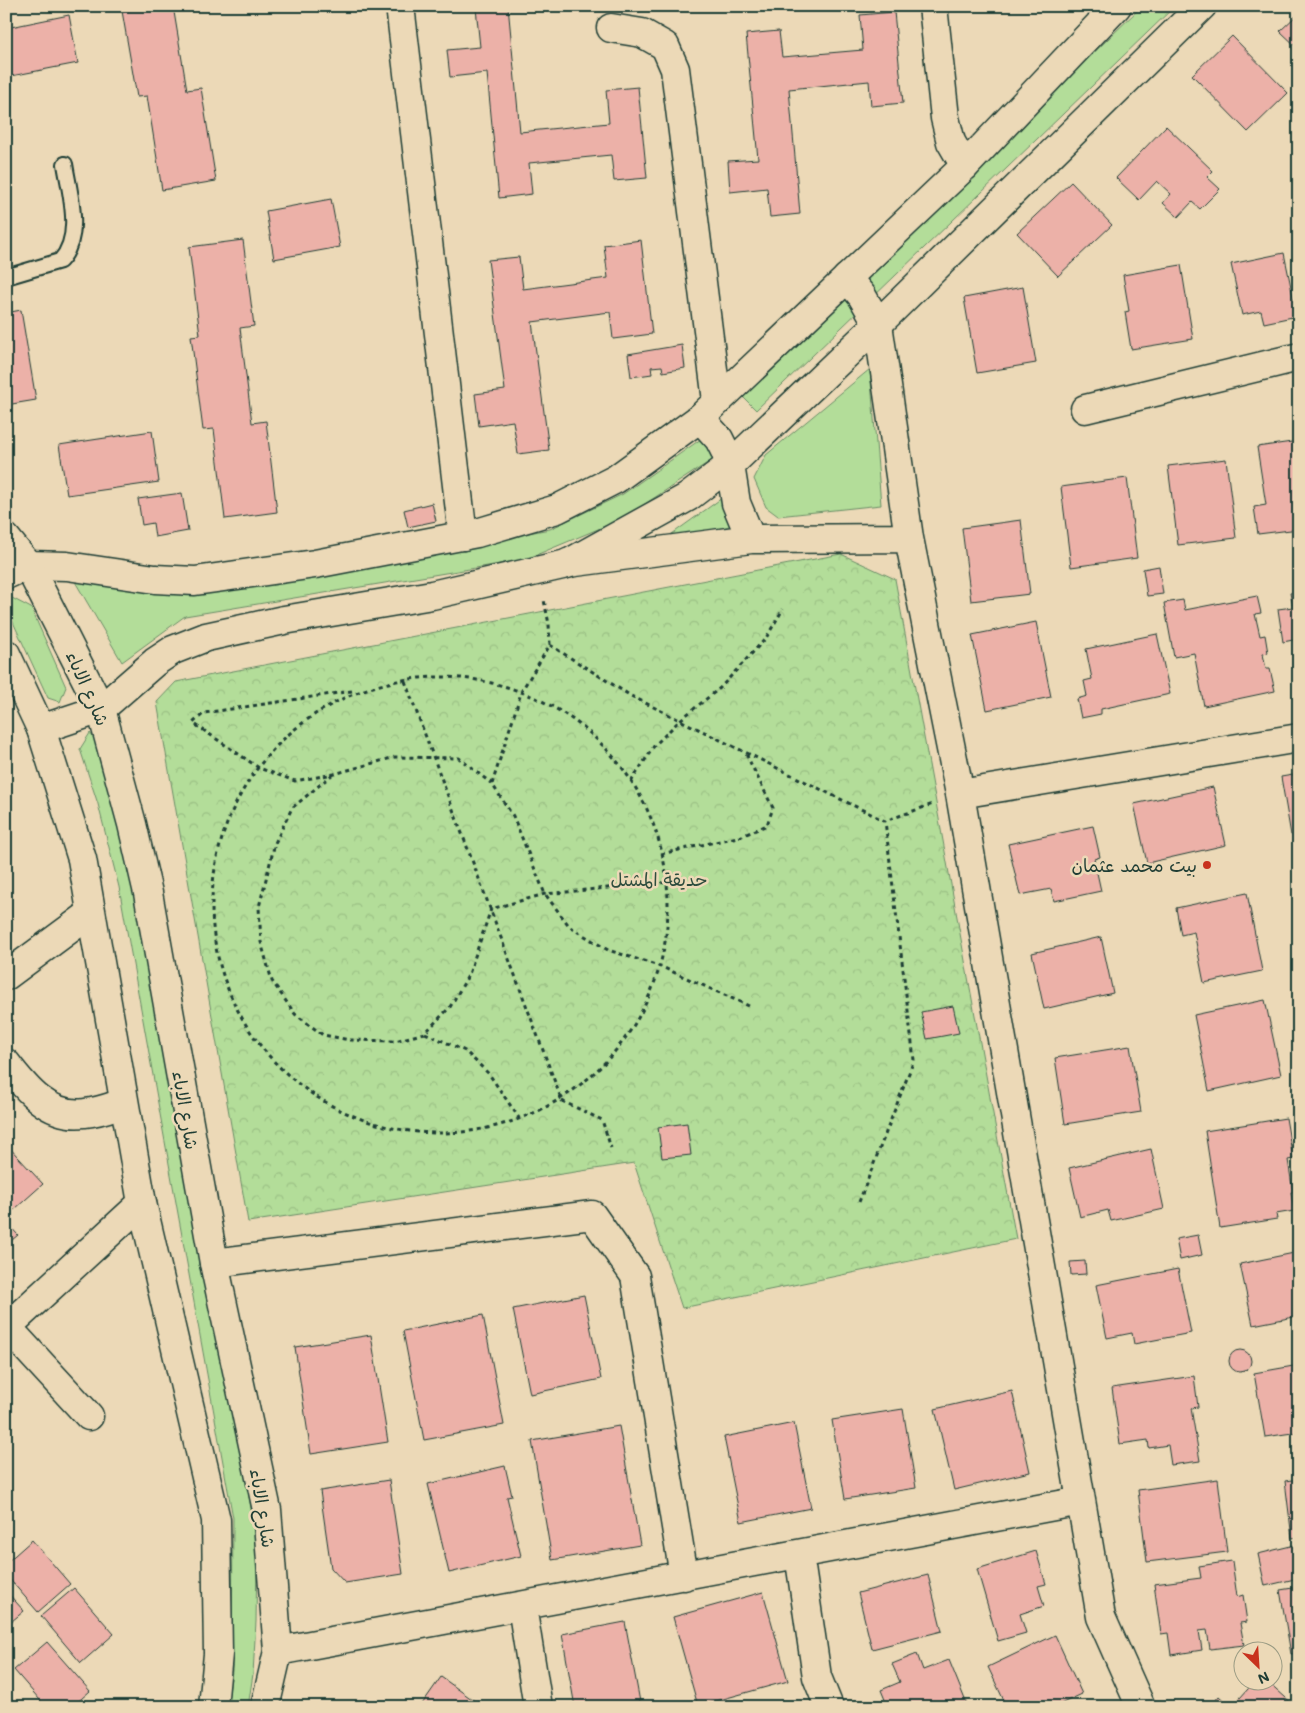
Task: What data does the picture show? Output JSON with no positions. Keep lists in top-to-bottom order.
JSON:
{
  "streets": {
    "street": ["شارع الاباء"]
  },
  "parks": ["حديقة المشتل"],
  "places": ["بيت محمد عثمان"],
  "north": "bottom right"
}
